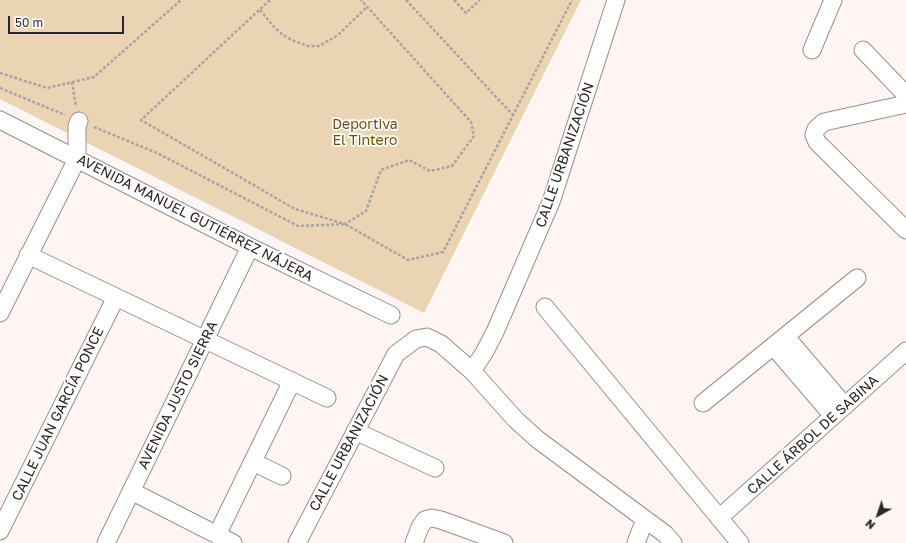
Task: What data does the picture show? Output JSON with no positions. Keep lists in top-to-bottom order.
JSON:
{
  "streets": {
    "street": [
      "CALLE URBANIZACIÓN",
      "AVENIDA MANUEL GUTIÉRREZ NÁJERA",
      "AVENIDA JUSTO SIERRA",
      "CALLE JUAN GARCÍA PONCE",
      "CALLE ÁRBOL DE SABINA"
    ]
  },
  "crossings": [
    ["AVENIDA MANUEL GUTIÉRREZ NÁJERA", "AVENIDA JUSTO SIERRA"]
  ],
  "parks": ["Deportiva El Tintero"],
  "scale_bar": "50 m",
  "north": "bottom left"
}
